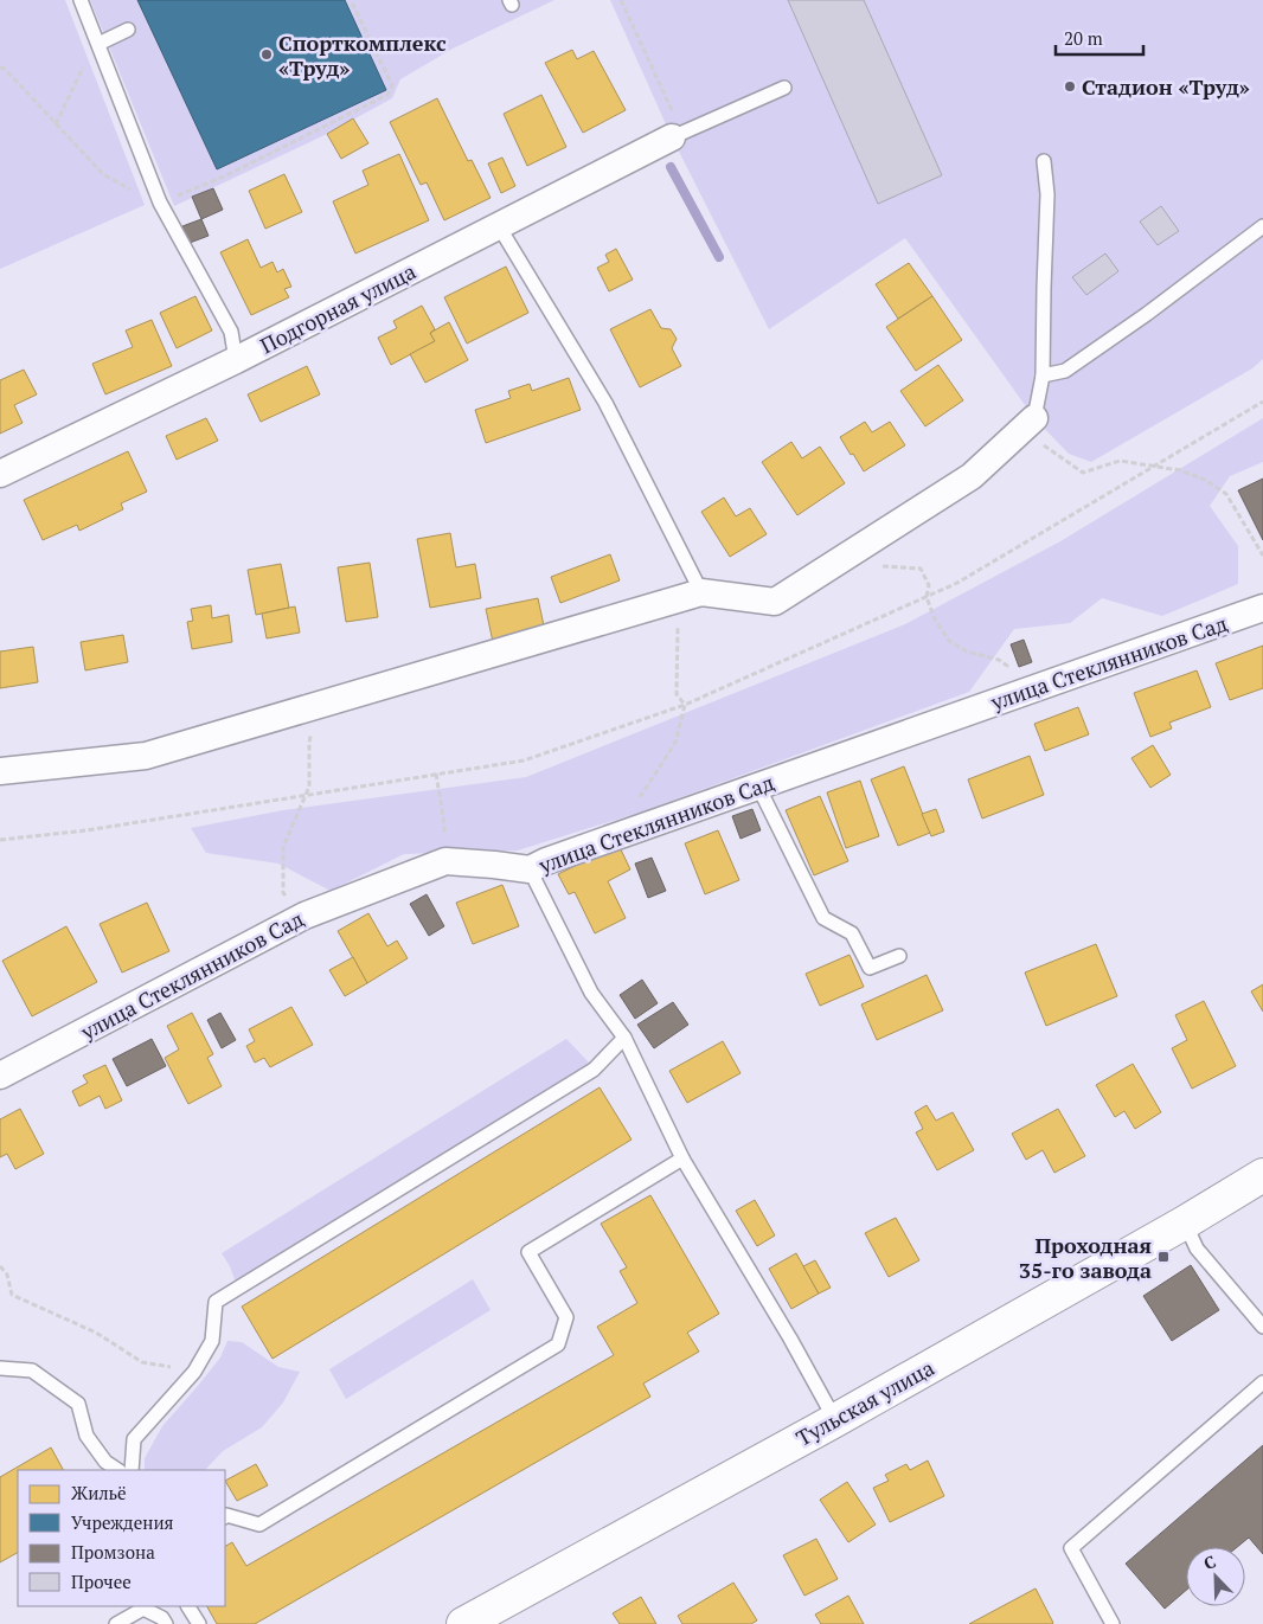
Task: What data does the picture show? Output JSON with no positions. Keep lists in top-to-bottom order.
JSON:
{
  "streets": {
    "main road": ["Тульская улица"],
    "street": ["Подгорная улица", "улица Стеклянников Сад"]
  },
  "places": {
    "other": ["Спорткомплекс «Труд»", "Стадион «Труд»"],
    "transit": ["Проходная 35-го завода"]
  },
  "legend": [
    "Жильё",
    "Учреждения",
    "Промзона",
    "Прочее"
  ],
  "scale_bar": "20 m",
  "north": "top left"
}
